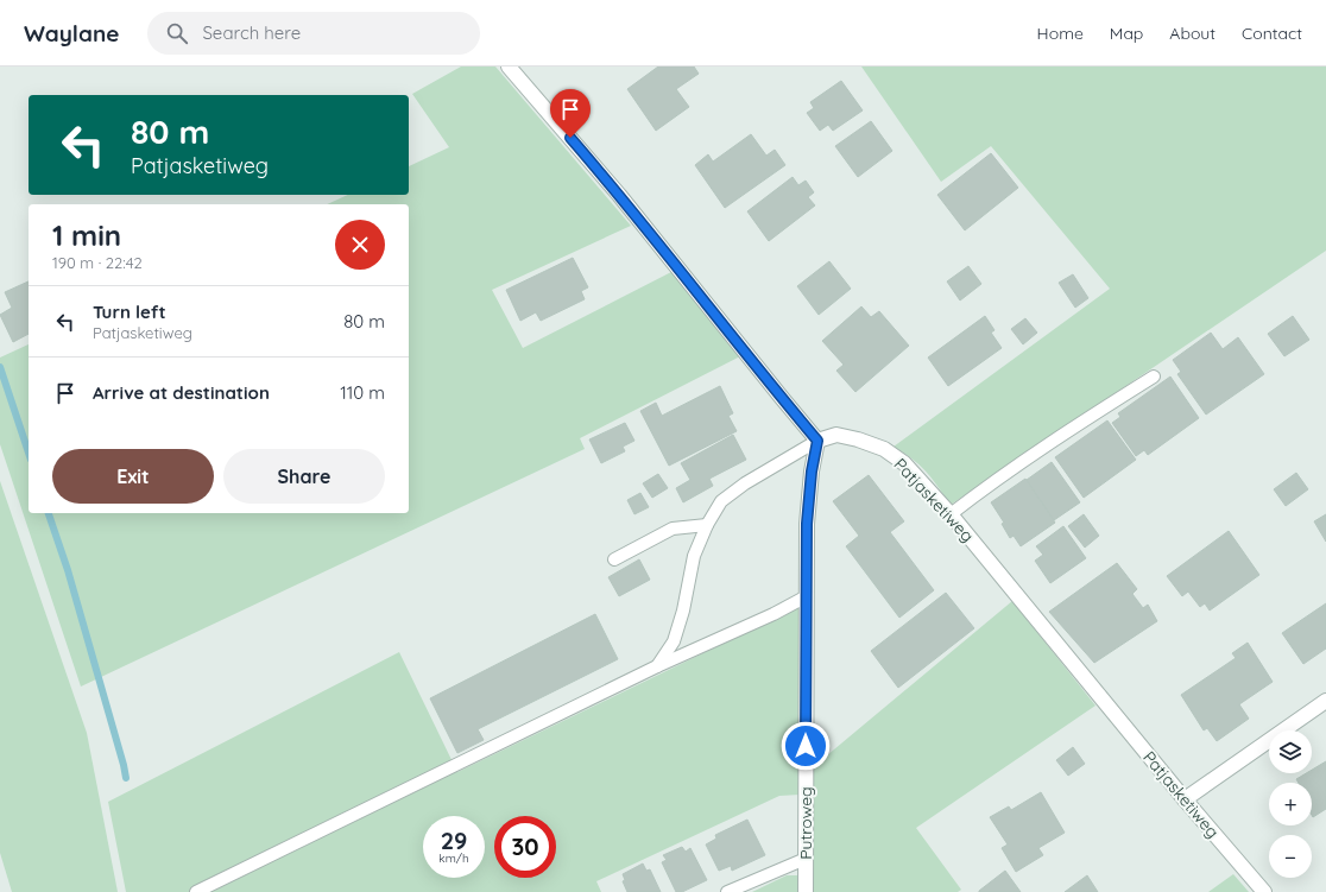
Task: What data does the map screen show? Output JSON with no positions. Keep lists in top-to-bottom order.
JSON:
{
  "streets": {
    "street": ["Patjasketiweg", "Putroweg"]
  },
  "crossings": [
    ["Patjasketiweg", "Putroweg"]
  ],
  "page": {
    "header": "Waylane",
    "search": "Search here",
    "nav": [
      "Home",
      "Map",
      "About",
      "Contact"
    ],
    "turn": ["80 m", "Patjasketiweg"],
    "heading": ["1 min", "190 m · 22:42"],
    "list": [
      {
        "name": "Turn left",
        "note": "Patjasketiweg",
        "value": "80 m"
      },
      {
        "name": "Arrive at destination",
        "value": "110 m"
      }
    ],
    "buttons": ["Exit", "Share"],
    "map_buttons": ["+", "−"],
    "speed": "29 km/h",
    "limit": "30"
  }
}
